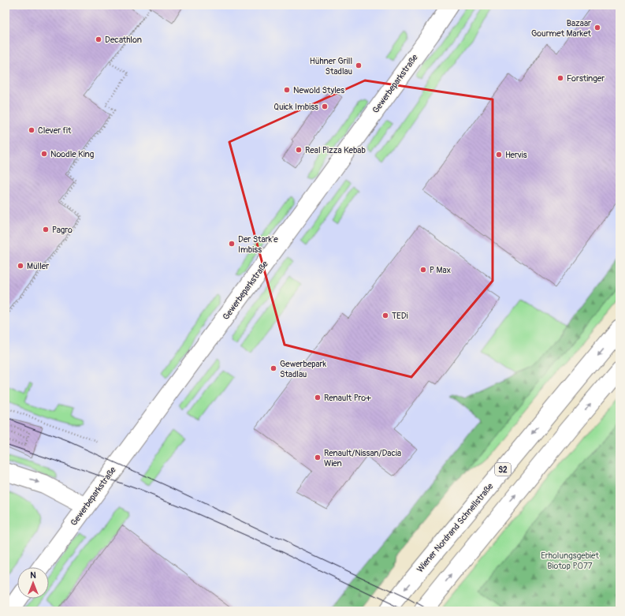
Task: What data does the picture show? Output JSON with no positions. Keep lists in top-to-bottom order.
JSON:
{
  "streets": {
    "main road": ["Gewerbeparkstraße", "S2", "Wiener Nordrand Schnellstraße"]
  },
  "parks": ["Erholungsgebiet Biotop P077"],
  "places": [
    "Bazaar Gourmet Market",
    "Decathlon",
    "Hühner Grill Stadlau",
    "Forstinger",
    "Newold Styles",
    "Quick Imbiss",
    "Clever fit",
    "Real Pizza Kebab",
    "Noodle King",
    "Hervis",
    "Pagro",
    "Der Stark'e Imbiss",
    "Müller",
    "P Max",
    "TEDi",
    "Gewerbepark Stadlau",
    "Renault Pro+",
    "Renault/Nissan/Dacia Wien"
  ],
  "north": "top"
}
